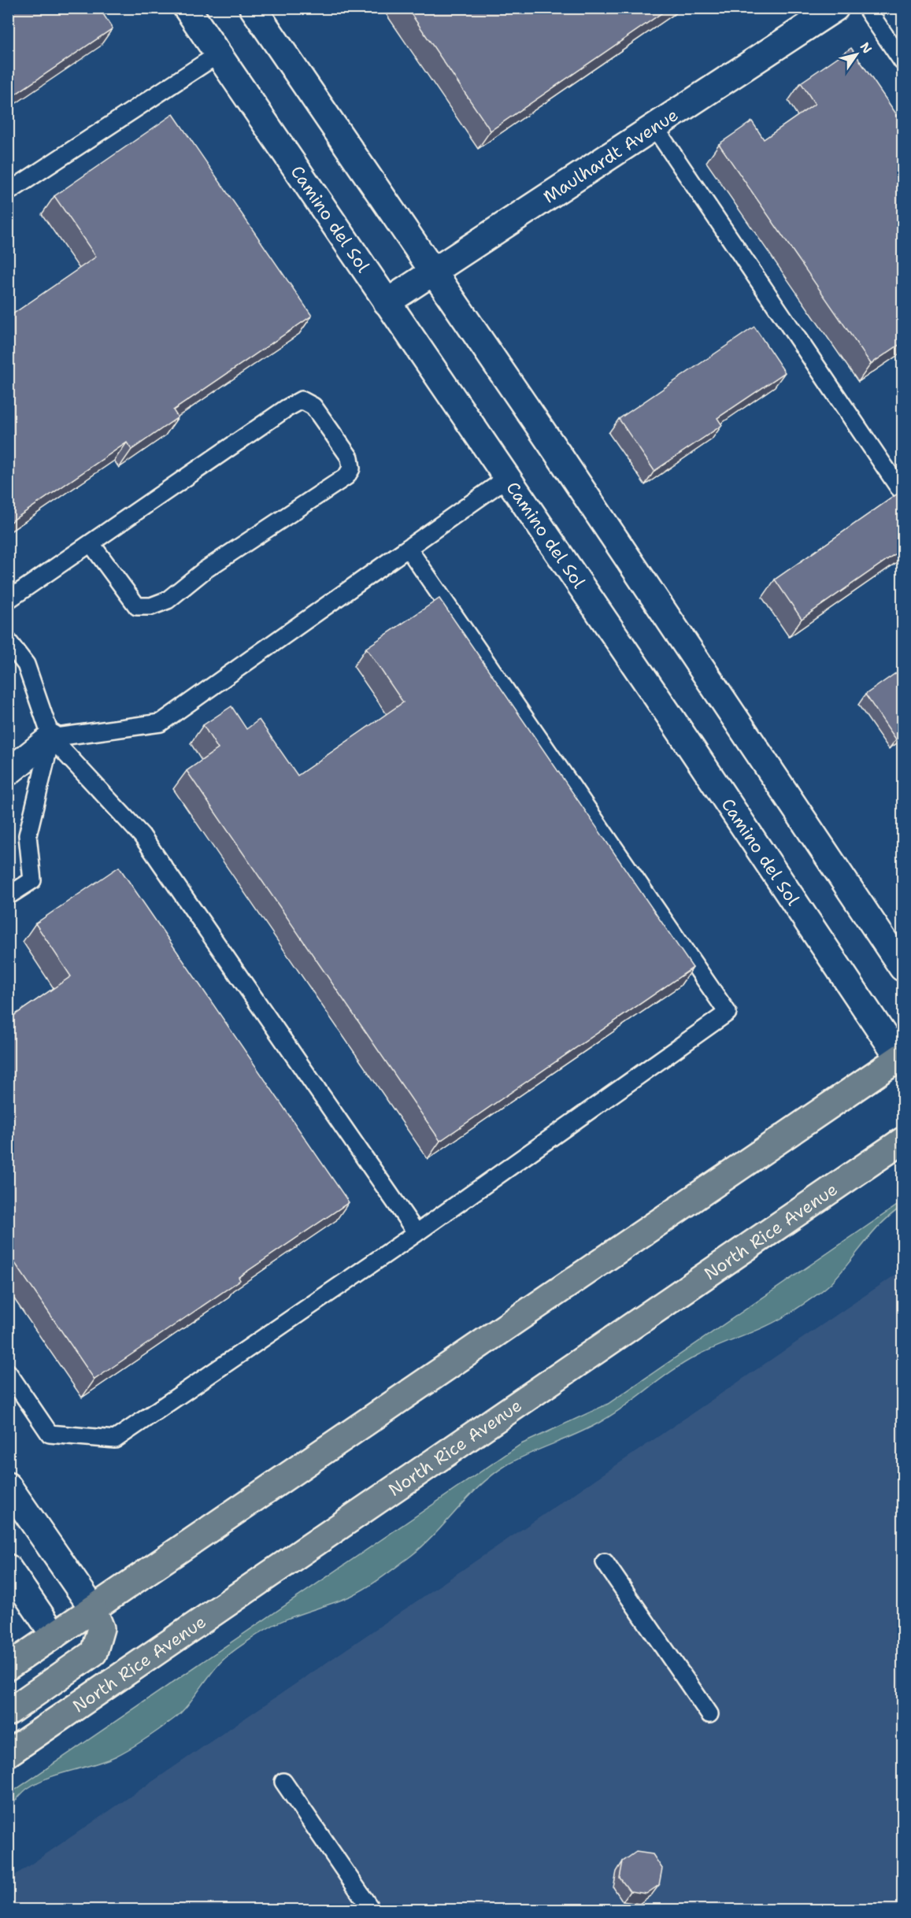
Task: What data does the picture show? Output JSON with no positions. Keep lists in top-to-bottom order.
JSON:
{
  "streets": {
    "highway": ["North Rice Avenue"],
    "street": ["Maulhardt Avenue", "Camino del Sol"]
  },
  "crossings": [
    ["Maulhardt Avenue", "Camino del Sol"]
  ],
  "north": "top right"
}
